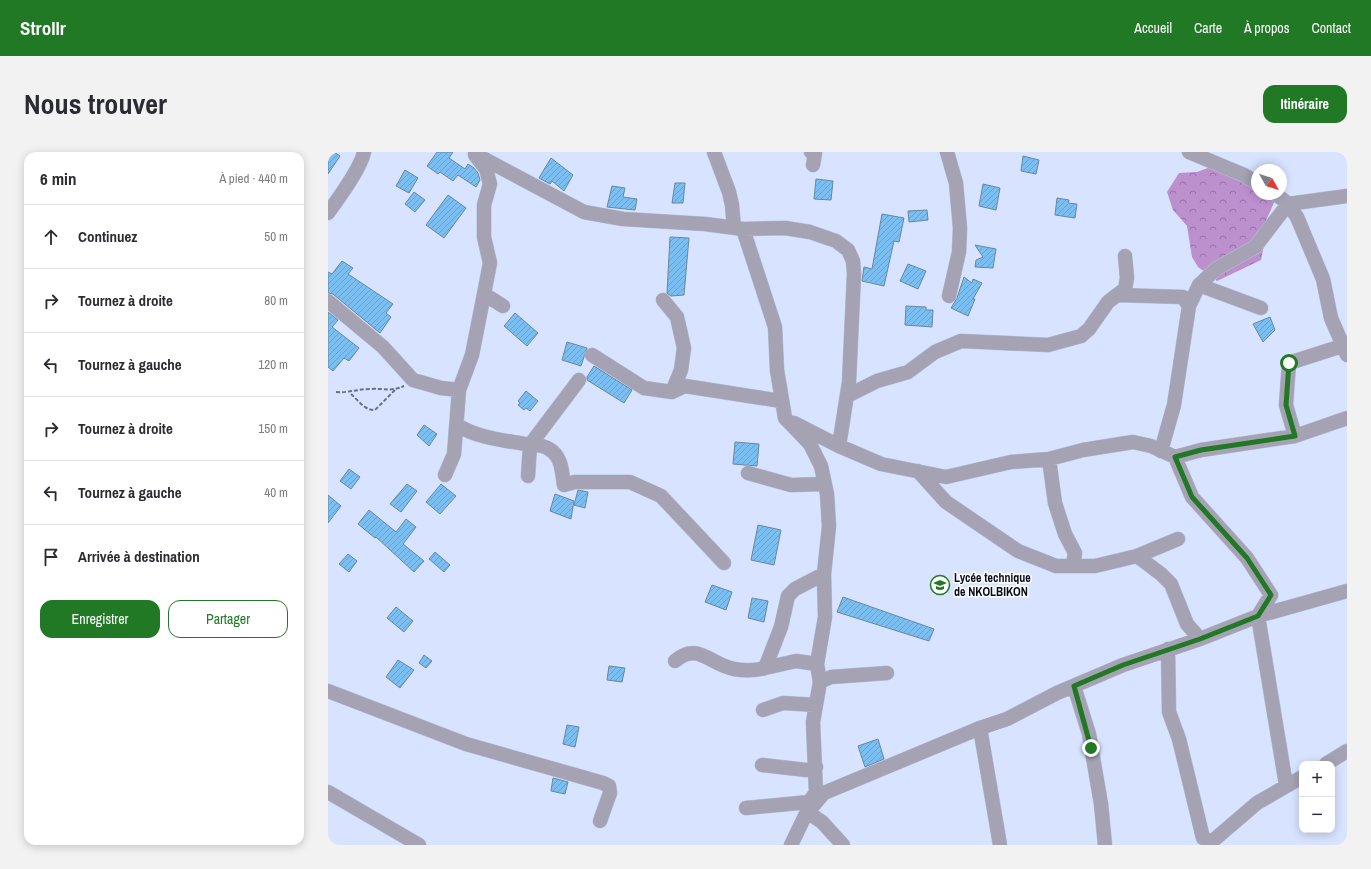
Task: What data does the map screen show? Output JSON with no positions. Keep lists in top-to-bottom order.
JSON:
{
  "places": {
    "school or university": ["Lycée technique de NKOLBIKON"]
  },
  "north": "bottom right",
  "page": {
    "header": "Strollr",
    "nav": [
      "Accueil",
      "Carte",
      "À propos",
      "Contact"
    ],
    "title": "Nous trouver",
    "buttons": [
      "Itinéraire",
      ["Enregistrer", "Partager"]
    ],
    "heading": ["6 min", "À pied · 440 m"],
    "list": [
      ["Continuez", "50 m"],
      ["Tournez à droite", "80 m"],
      ["Tournez à gauche", "120 m"],
      ["Tournez à droite", "150 m"],
      ["Tournez à gauche", "40 m"],
      "Arrivée à destination"
    ],
    "map_buttons": ["+", "−"]
  }
}
